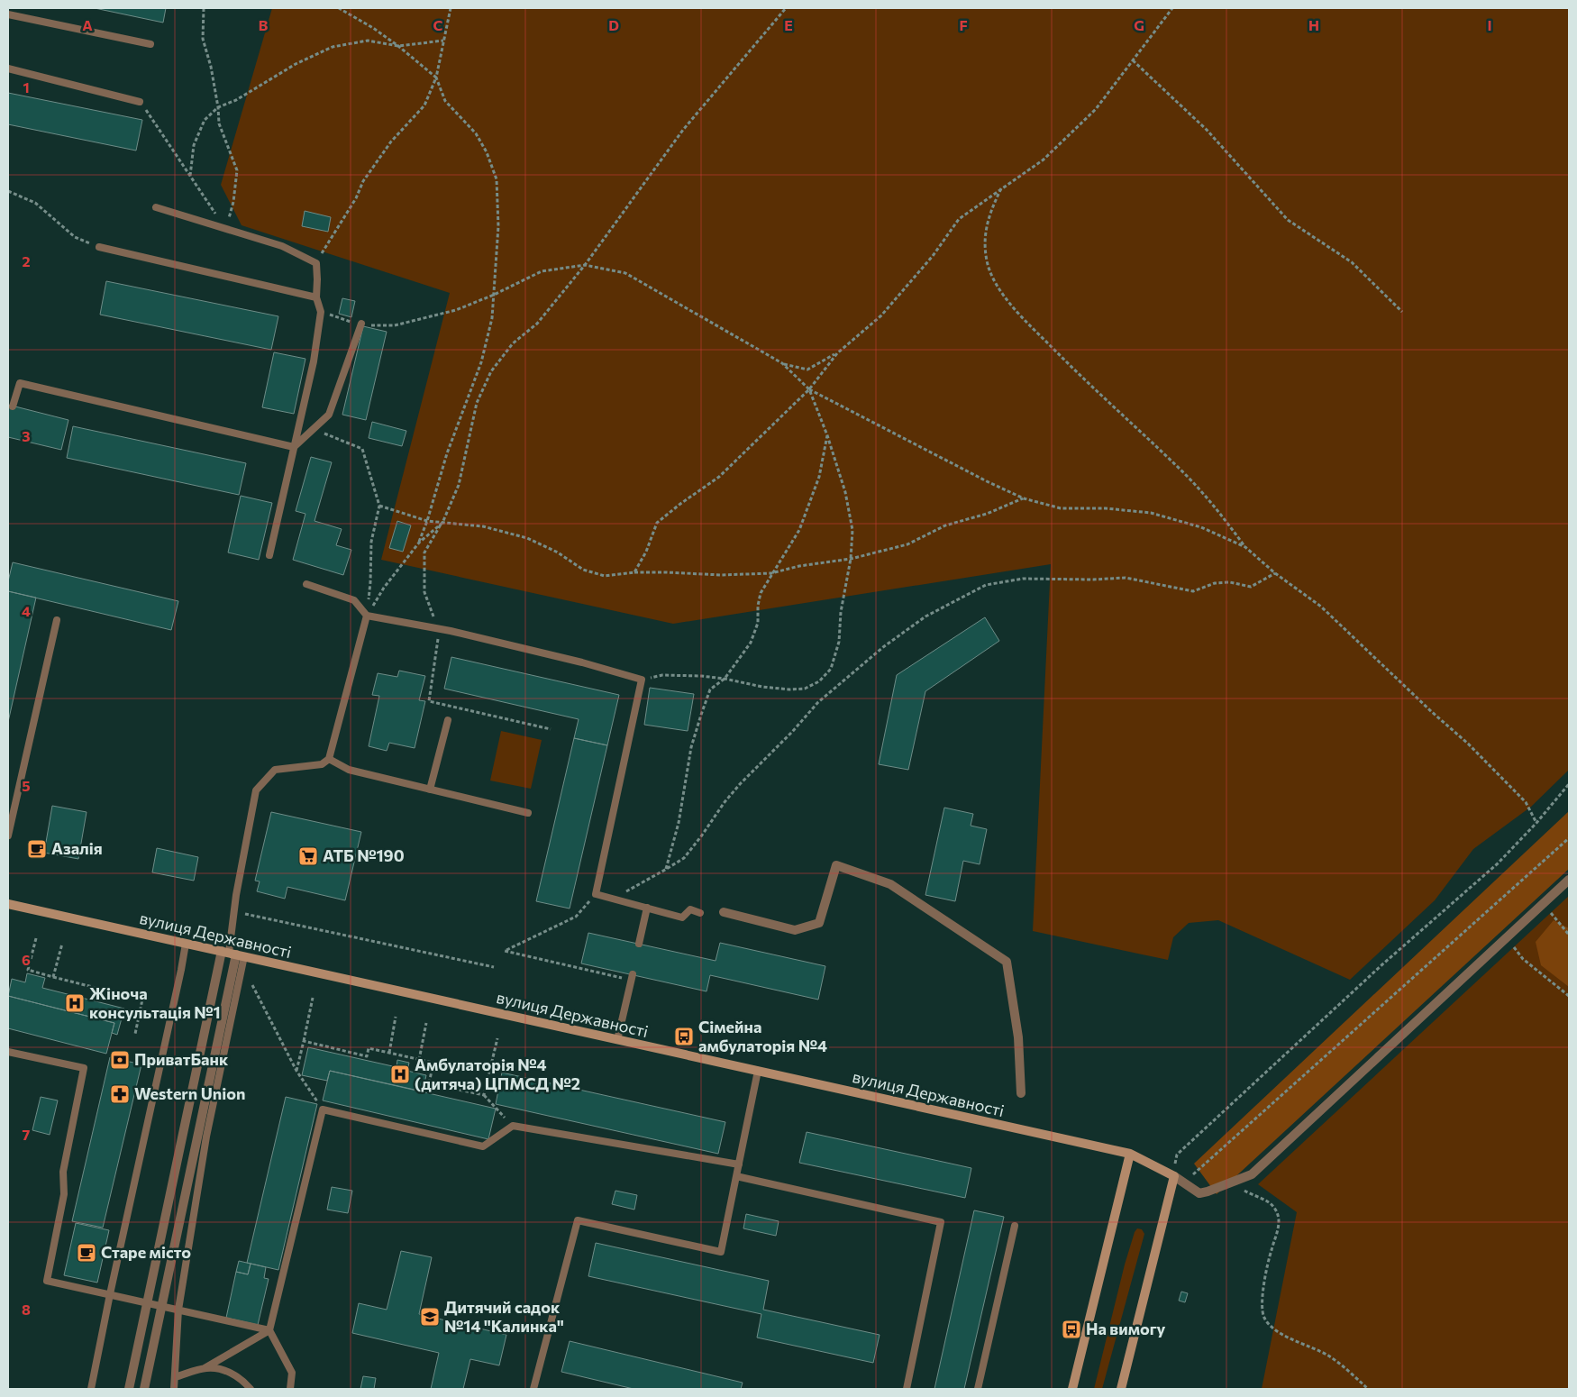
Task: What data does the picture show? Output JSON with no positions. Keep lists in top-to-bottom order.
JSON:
{
  "streets": {
    "street": ["вулиця Державності"]
  },
  "places": {
    "cafe": ["Азалія", "Старе місто"],
    "supermarket": ["АТБ №190"],
    "hospital": ["Жіноча консультація №1", "Амбулаторія №4 (дитяча) ЦПМСД №2"],
    "bus stop": ["Сімейна амбулаторія №4", "На вимогу"],
    "bank": ["ПриватБанк"],
    "pharmacy": ["Western Union"],
    "school or university": ["Дитячий садок №14 \"Калинка\""]
  },
  "grid": {
    "columns": [
      "A",
      "B",
      "C",
      "D",
      "E",
      "F",
      "G",
      "H",
      "I"
    ],
    "rows": [
      "1",
      "2",
      "3",
      "4",
      "5",
      "6",
      "7",
      "8"
    ]
  }
}
